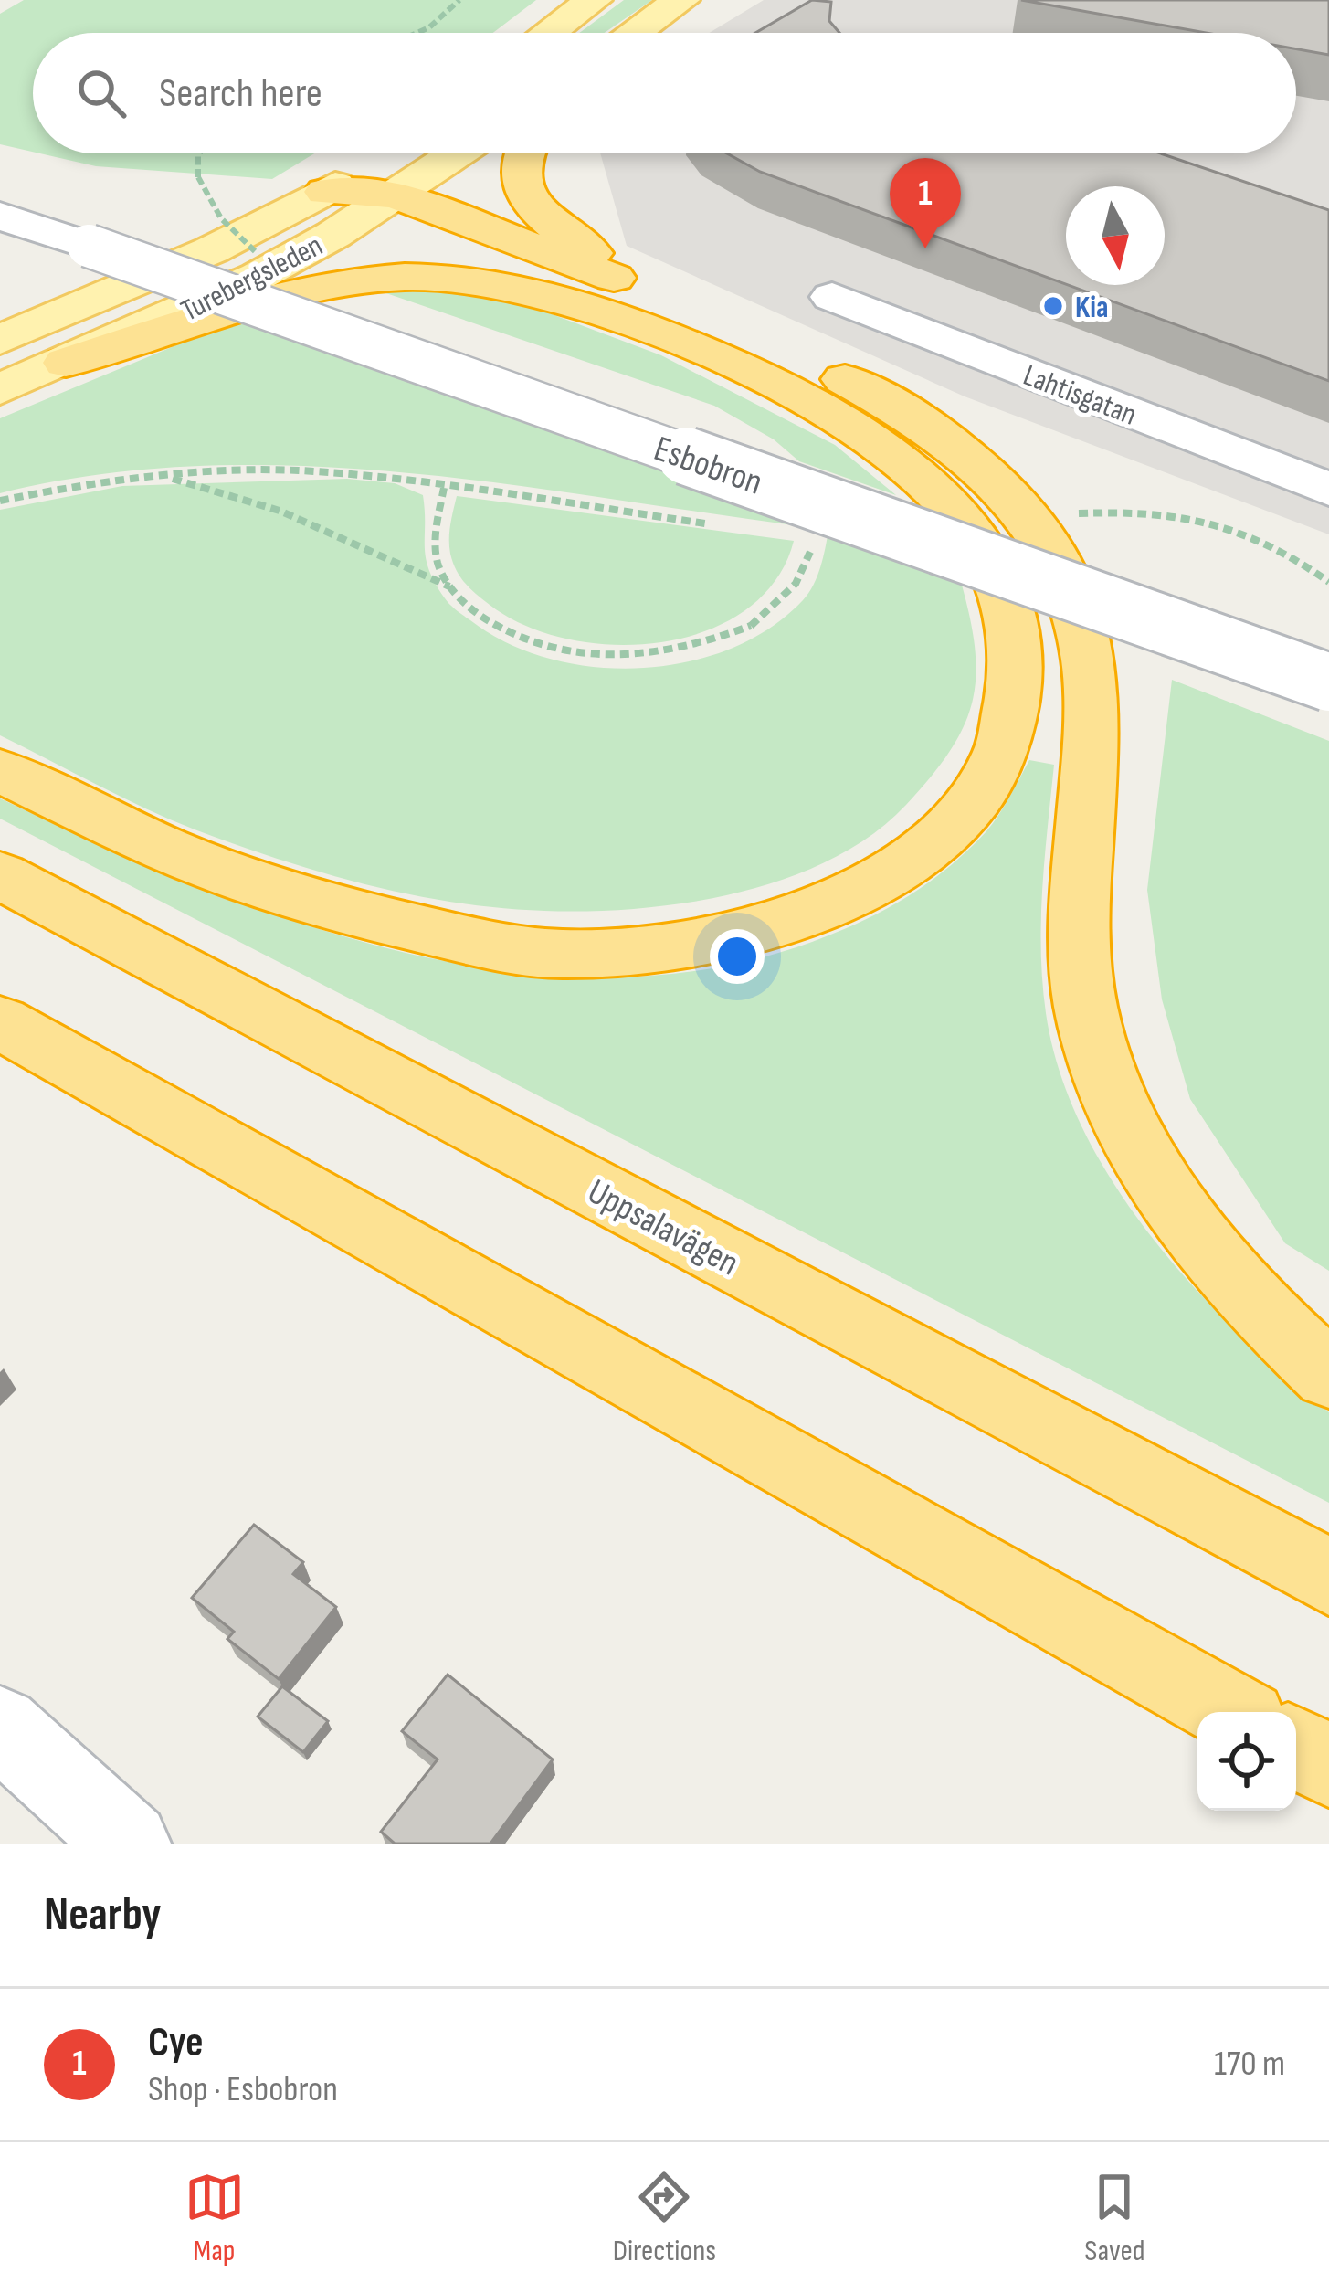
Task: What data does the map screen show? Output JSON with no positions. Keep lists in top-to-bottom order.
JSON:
{
  "streets": {
    "highway": ["Uppsalavägen"],
    "main road": ["Turebergsleden"],
    "street": ["Lahtisgatan", "Esbobron"]
  },
  "places": ["Kia"],
  "north": "bottom",
  "page": {
    "search": "Search here",
    "pins": "1",
    "heading": "Nearby",
    "list": [
      {
        "mark": "1",
        "name": "Cye",
        "note": "Shop · Esbobron",
        "value": "170 m"
      }
    ],
    "nav": ["Map", "Directions", "Saved"]
  }
}
